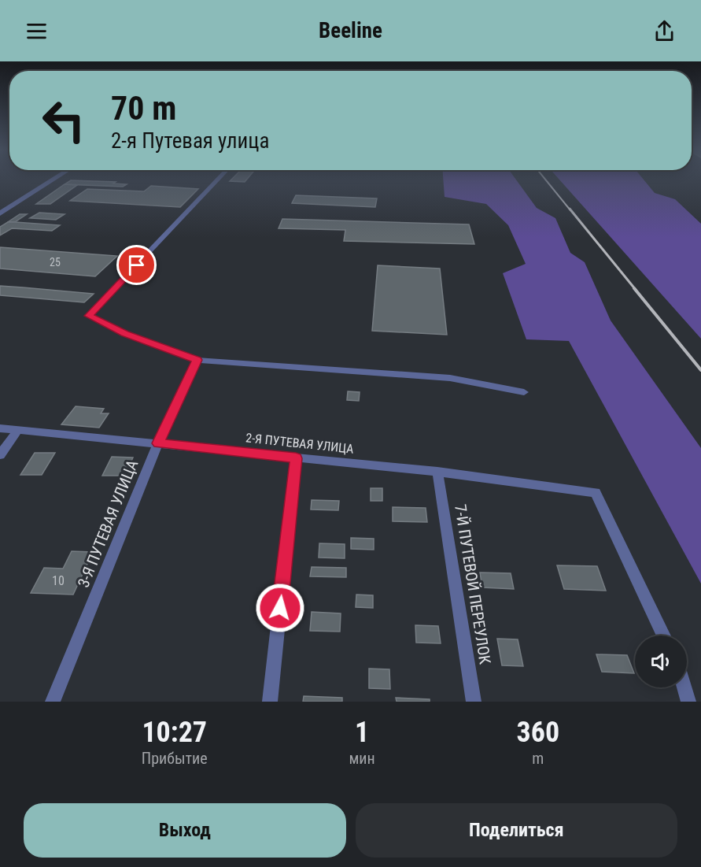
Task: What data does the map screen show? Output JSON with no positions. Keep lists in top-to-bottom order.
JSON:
{
  "streets": {
    "street": ["2-Я ПУТЕВАЯ УЛИЦА", "3-Я ПУТЕВАЯ УЛИЦА", "7-Й ПУТЕВОЙ ПЕРЕУЛОК"]
  },
  "crossings": [
    ["2-Я ПУТЕВАЯ УЛИЦА", "3-Я ПУТЕВАЯ УЛИЦА"],
    ["2-Я ПУТЕВАЯ УЛИЦА", "7-Й ПУТЕВОЙ ПЕРЕУЛОК"]
  ],
  "house_numbers": ["25", "10"],
  "page": {
    "header": "Beeline",
    "turn": ["70 m", "2-я Путевая улица"],
    "eta": [
      "10:27",
      "Прибытие",
      "1",
      "мин",
      "360",
      "m"
    ],
    "buttons": ["Выход", "Поделиться"]
  }
}
